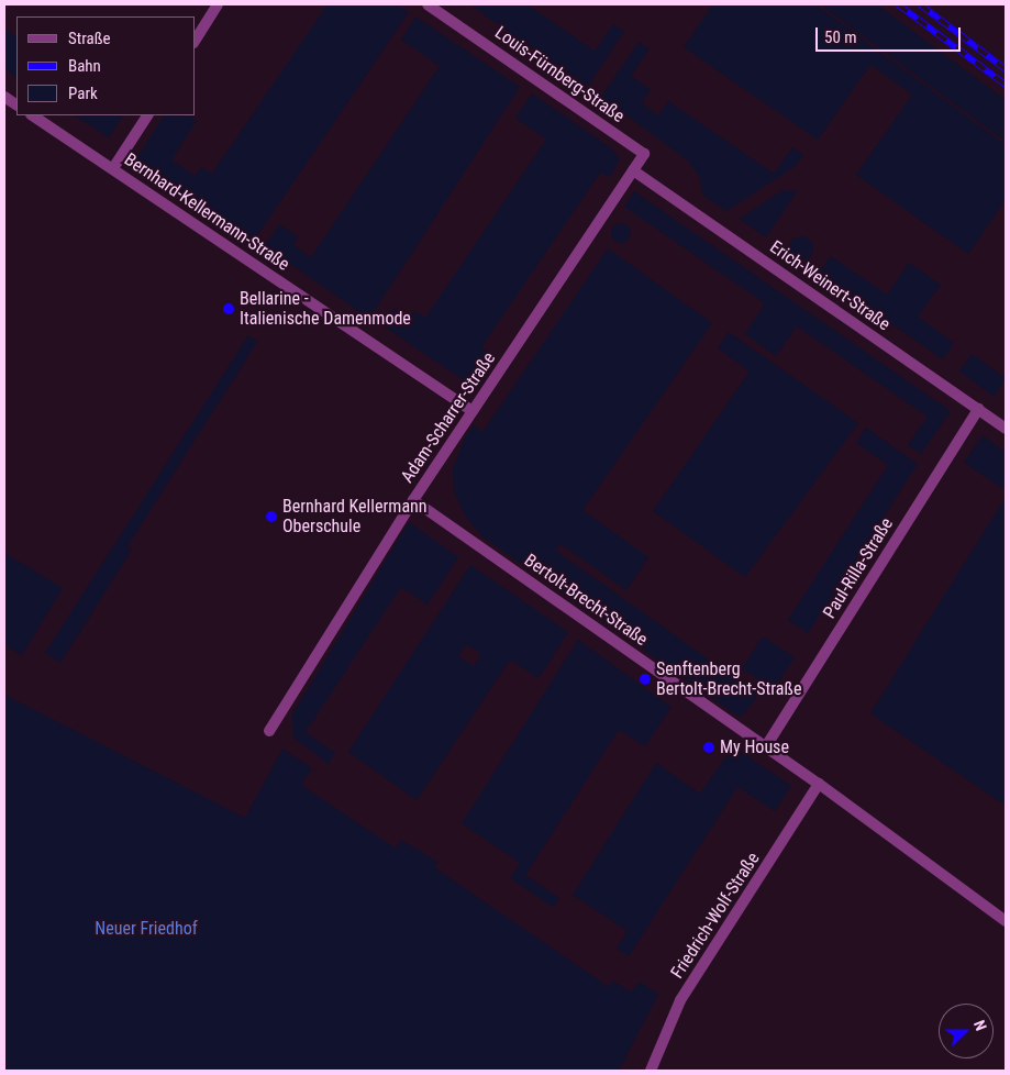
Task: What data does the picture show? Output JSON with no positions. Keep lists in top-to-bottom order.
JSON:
{
  "streets": {
    "street": [
      "Louis-Fürnberg-Straße",
      "Bernhard-Kellermann-Straße",
      "Erich-Weinert-Straße",
      "Adam-Scharrer-Straße",
      "Paul-Rilla-Straße",
      "Bertolt-Brecht-Straße",
      "Friedrich-Wolf-Straße"
    ]
  },
  "crossings": [
    ["Louis-Fürnberg-Straße", "Adam-Scharrer-Straße"],
    ["Bernhard-Kellermann-Straße", "Adam-Scharrer-Straße"],
    ["Erich-Weinert-Straße", "Adam-Scharrer-Straße"],
    ["Erich-Weinert-Straße", "Paul-Rilla-Straße"],
    ["Adam-Scharrer-Straße", "Bertolt-Brecht-Straße"],
    ["Paul-Rilla-Straße", "Bertolt-Brecht-Straße"],
    ["Bertolt-Brecht-Straße", "Friedrich-Wolf-Straße"]
  ],
  "parks": ["Neuer Friedhof"],
  "places": [
    "Bellarine - Italienische Damenmode",
    "Bernhard Kellermann Oberschule",
    "Senftenberg Bertolt-Brecht-Straße",
    "My House"
  ],
  "legend": ["Straße", "Bahn", "Park"],
  "scale_bar": "50 m",
  "north": "right"
}
